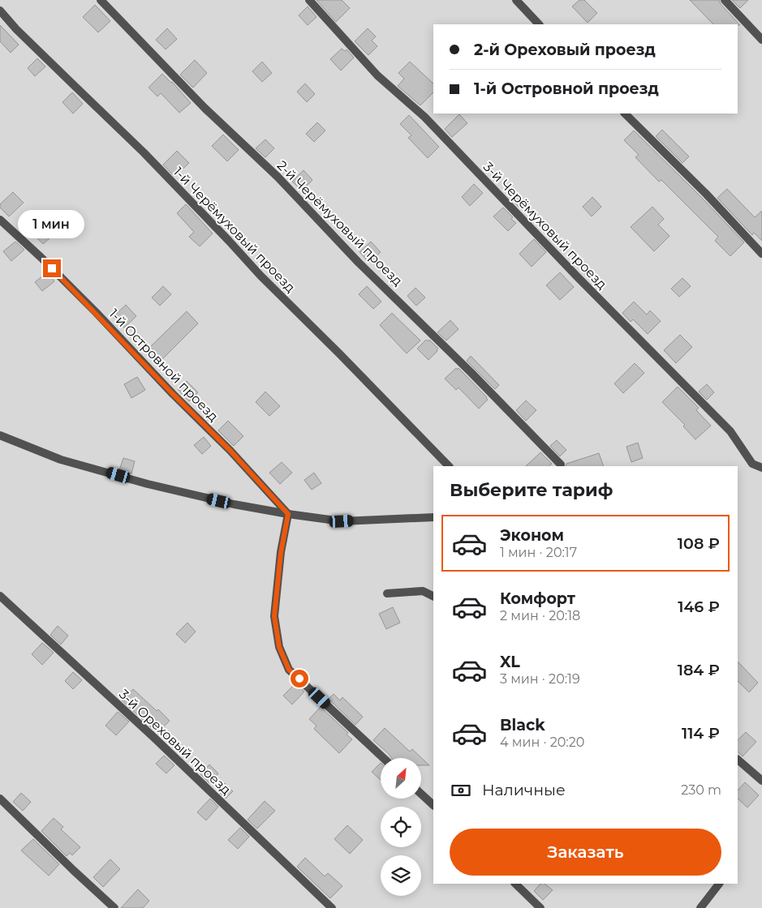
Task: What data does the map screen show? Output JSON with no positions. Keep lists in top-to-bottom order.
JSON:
{
  "streets": {
    "street": [
      "2-й Черёмуховый проезд",
      "3-й Черёмуховый проезд",
      "1-й Черёмуховый проезд",
      "1-й Островной проезд",
      "3-й Ореховый проезд"
    ]
  },
  "north": "top right",
  "page": {
    "banner": ["2-й Ореховый проезд", "1-й Островной проезд"],
    "bubble": "1 мин",
    "heading": "Выберите тариф",
    "list": [
      {
        "name": "Эконом",
        "note": "1 мин · 20:17",
        "value": "108 ₽"
      },
      {
        "name": "Комфорт",
        "note": "2 мин · 20:18",
        "value": "146 ₽"
      },
      {
        "name": "XL",
        "note": "3 мин · 20:19",
        "value": "184 ₽"
      },
      {
        "name": "Black",
        "note": "4 мин · 20:20",
        "value": "114 ₽"
      }
    ],
    "pay": ["Наличные", "230 m"],
    "buttons": "Заказать"
  }
}
